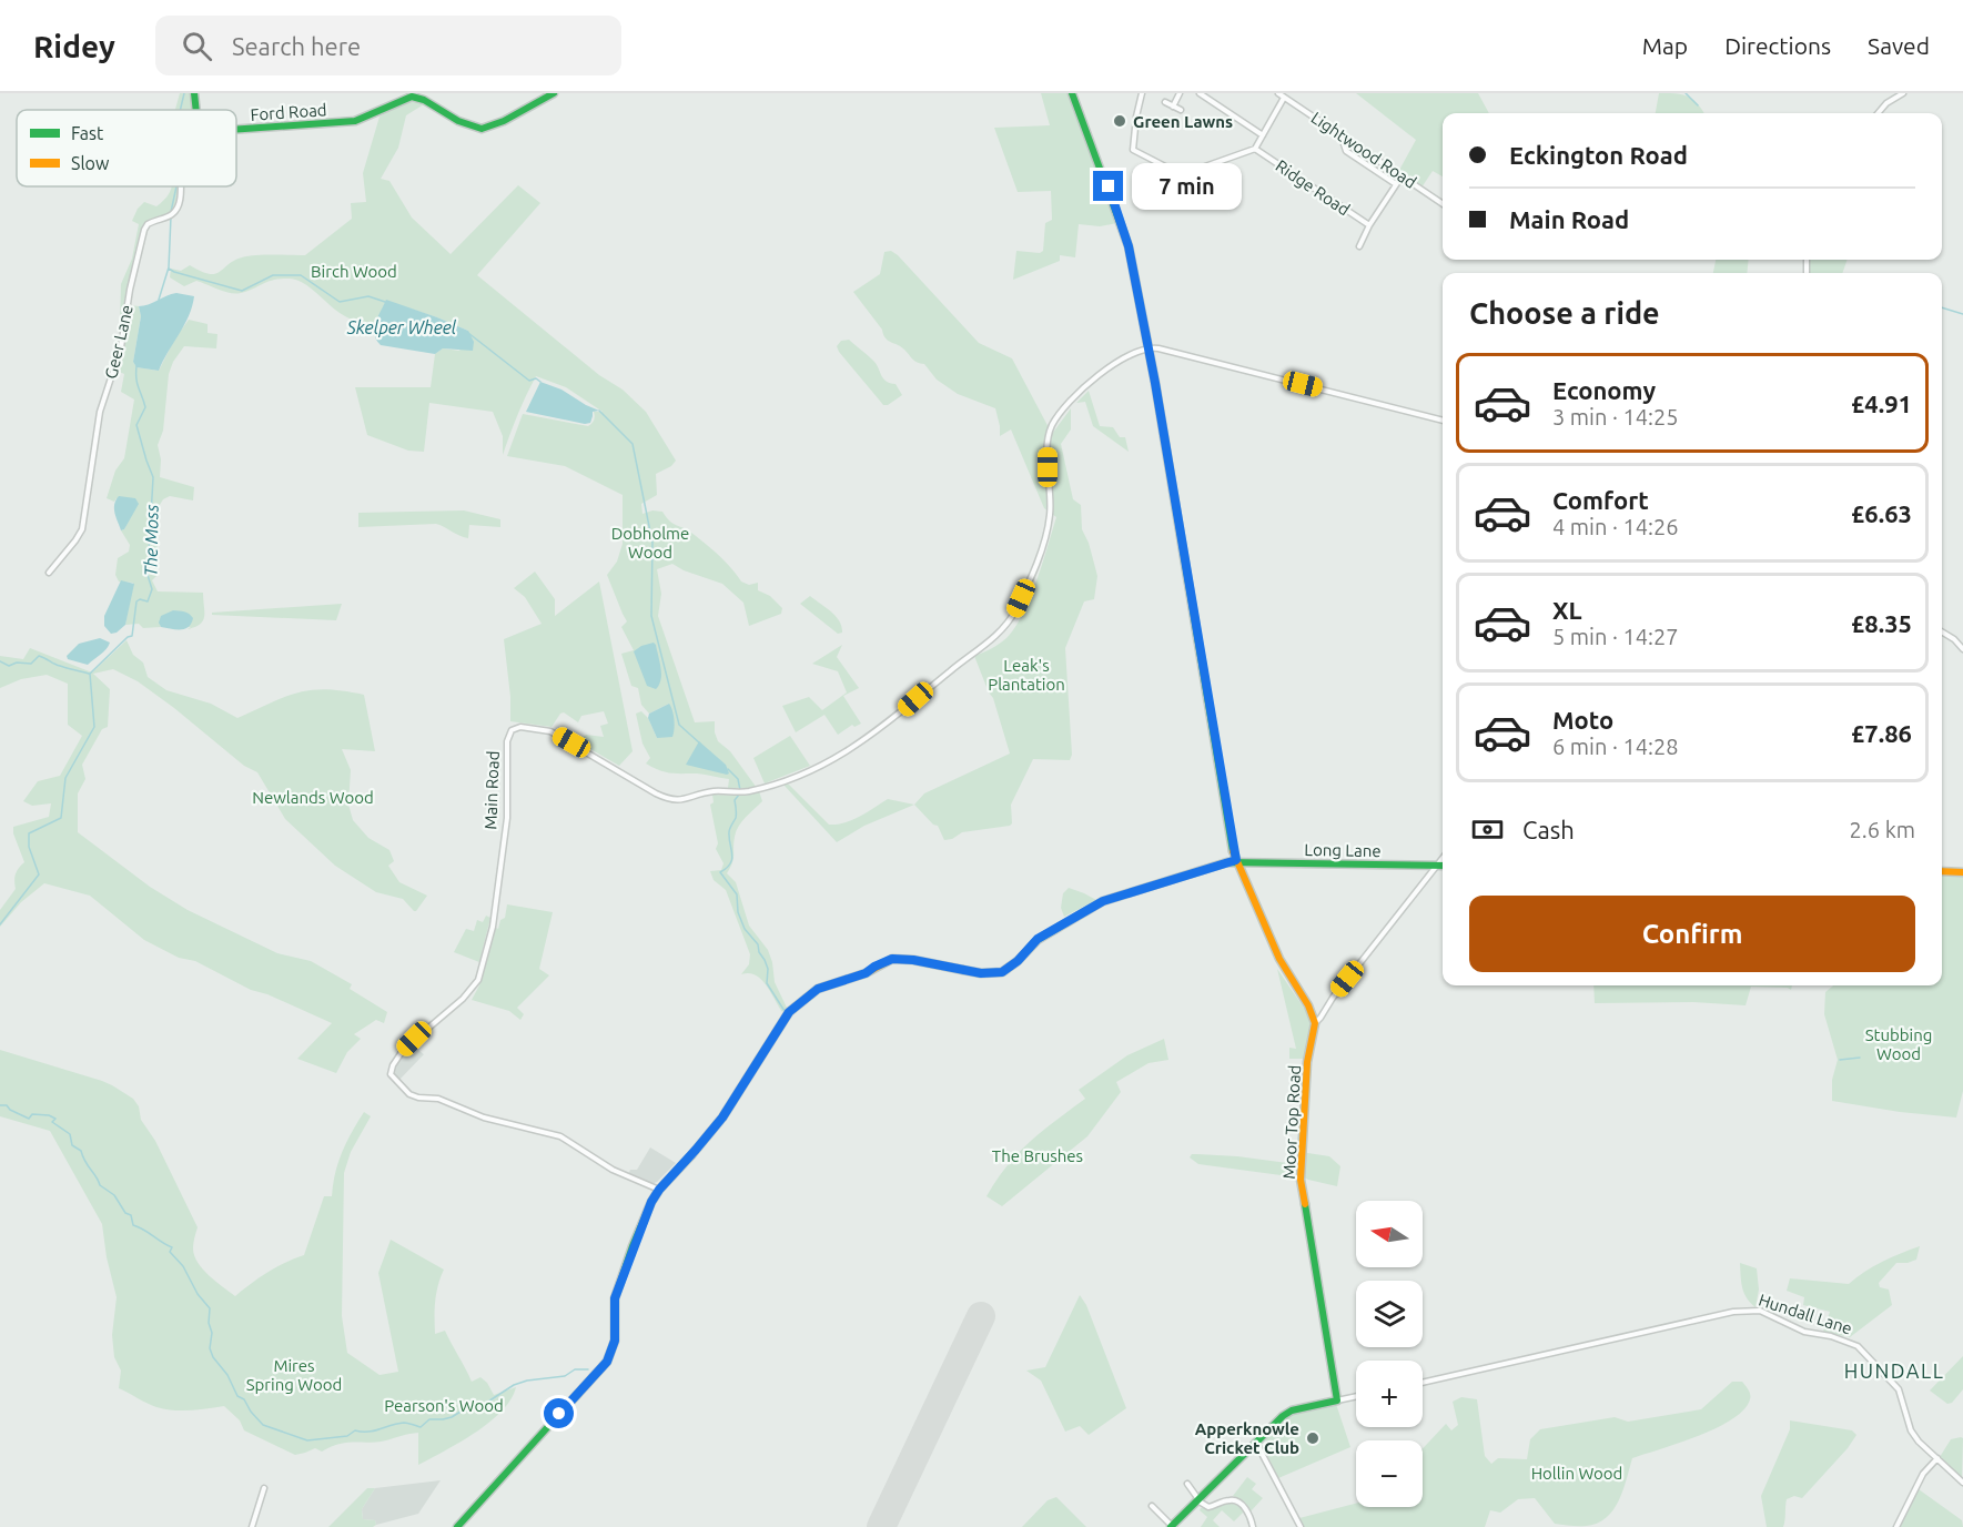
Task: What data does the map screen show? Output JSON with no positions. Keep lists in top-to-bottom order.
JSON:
{
  "streets": {
    "main road": ["Ford Road", "Long Lane", "Moor Top Road"],
    "street": [
      "Lightwood Road",
      "Ridge Road",
      "Geer Lane",
      "Main Road",
      "Hundall Lane"
    ]
  },
  "crossings": [
    ["Main Road", "Long Lane"]
  ],
  "districts": ["HUNDALL"],
  "water": ["Skelper Wheel", "The Moss"],
  "parks": [
    "Birch Wood",
    "Dobholme Wood",
    "Leak's Plantation",
    "Newlands Wood",
    "Stubbing Wood",
    "The Brushes",
    "Mires Spring Wood",
    "Pearson's Wood",
    "Hollin Wood"
  ],
  "places": ["Green Lawns", "Apperknowle Cricket Club"],
  "legend": ["Fast", "Slow"],
  "north": "left",
  "page": {
    "header": "Ridey",
    "search": "Search here",
    "nav": ["Map", "Directions", "Saved"],
    "banner": ["Eckington Road", "Main Road"],
    "bubble": "7 min",
    "heading": "Choose a ride",
    "list": [
      {
        "name": "Economy",
        "note": "3 min · 14:25",
        "value": "£4.91"
      },
      {
        "name": "Comfort",
        "note": "4 min · 14:26",
        "value": "£6.63"
      },
      {
        "name": "XL",
        "note": "5 min · 14:27",
        "value": "£8.35"
      },
      {
        "name": "Moto",
        "note": "6 min · 14:28",
        "value": "£7.86"
      }
    ],
    "pay": ["Cash", "2.6 km"],
    "buttons": "Confirm",
    "map_buttons": ["+", "−"]
  }
}
